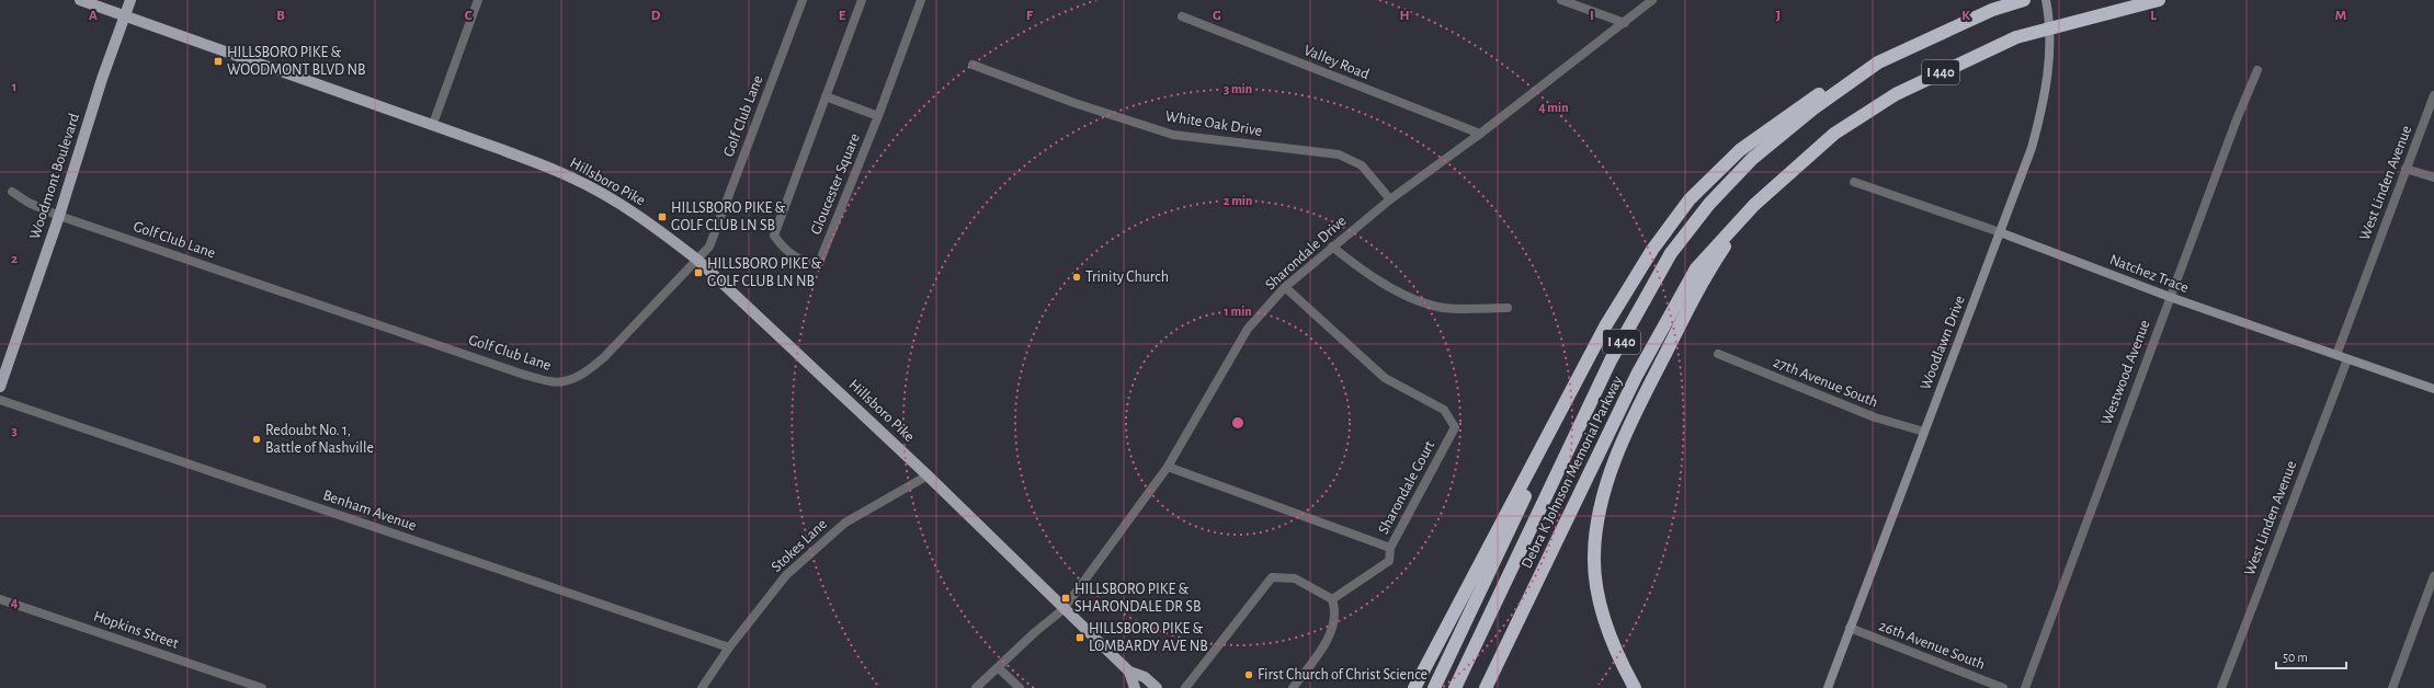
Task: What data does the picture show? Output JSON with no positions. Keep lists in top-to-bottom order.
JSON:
{
  "streets": {
    "highway": ["I 440", "Debra K Johnson Memorial Parkway"],
    "main road": [
      "Woodmont Boulevard",
      "Hillsboro Pike",
      "Natchez Trace",
      "Woodlawn Drive"
    ],
    "street": [
      "Valley Road",
      "Golf Club Lane",
      "White Oak Drive",
      "West Linden Avenue",
      "Gloucester Square",
      "Sharondale Drive",
      "Westwood Avenue",
      "27th Avenue South",
      "Sharondale Court",
      "Benham Avenue",
      "Stokes Lane",
      "Hopkins Street",
      "26th Avenue South"
    ]
  },
  "crossings": [
    ["Valley Road", "Sharondale Drive"],
    ["Golf Club Lane", "Woodmont Boulevard"],
    ["Golf Club Lane", "Hillsboro Pike"],
    ["White Oak Drive", "Sharondale Drive"],
    ["Woodmont Boulevard", "Hillsboro Pike"],
    ["Hillsboro Pike", "Sharondale Drive"],
    ["Hillsboro Pike", "Stokes Lane"],
    ["West Linden Avenue", "Natchez Trace"],
    ["Sharondale Drive", "Sharondale Court"],
    ["Natchez Trace", "Woodlawn Drive"],
    ["Natchez Trace", "Westwood Avenue"],
    ["Woodlawn Drive", "27th Avenue South"],
    ["Woodlawn Drive", "26th Avenue South"],
    ["Benham Avenue", "Stokes Lane"]
  ],
  "places": {
    "transit": [
      "HILLSBORO PIKE & WOODMONT BLVD NB",
      "HILLSBORO PIKE & GOLF CLUB LN SB",
      "HILLSBORO PIKE & GOLF CLUB LN NB",
      "HILLSBORO PIKE & SHARONDALE DR SB",
      "HILLSBORO PIKE & LOMBARDY AVE NB"
    ],
    "other": ["Trinity Church", "Redoubt No. 1, Battle of Nashville", "First Church of Christ Science"]
  },
  "scale_bar": "50 m",
  "grid": {
    "columns": [
      "A",
      "B",
      "C",
      "D",
      "E",
      "F",
      "G",
      "H",
      "I",
      "J",
      "K",
      "L",
      "M"
    ],
    "rows": [
      "1",
      "2",
      "3",
      "4"
    ]
  },
  "rings": [
    "3 min",
    "4 min",
    "2 min",
    "1 min"
  ]
}
